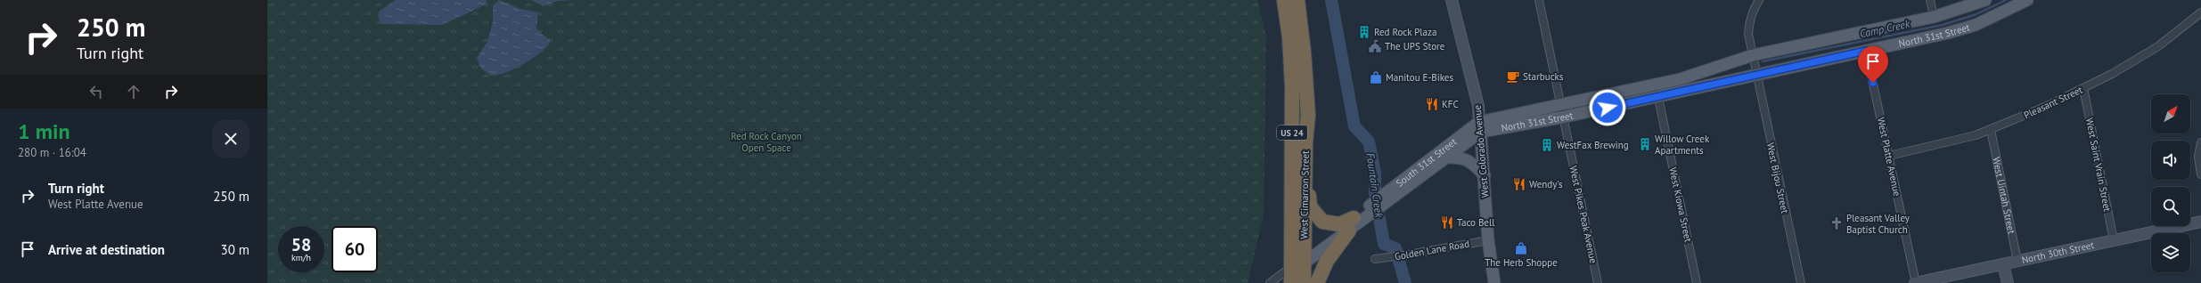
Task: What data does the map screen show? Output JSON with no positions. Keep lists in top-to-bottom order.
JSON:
{
  "streets": {
    "highway": ["US 24", "West Cimarron Street"],
    "main road": [
      "North 31st Street",
      "West Colorado Avenue",
      "South 31st Street",
      "North 30th Street"
    ],
    "street": [
      "Pleasant Street",
      "West Platte Avenue",
      "West Saint Vrain Street",
      "West Bijou Street",
      "West Uintah Street",
      "West Kiowa Street",
      "West Pikes Peak Avenue",
      "Golden Lane Road"
    ]
  },
  "crossings": [
    ["North 31st Street", "West Colorado Avenue"],
    ["North 31st Street", "West Platte Avenue"],
    ["North 31st Street", "South 31st Street"],
    ["North 31st Street", "West Bijou Street"],
    ["North 31st Street", "West Kiowa Street"],
    ["North 31st Street", "West Pikes Peak Avenue"],
    ["Pleasant Street", "West Platte Avenue"],
    ["Pleasant Street", "West Saint Vrain Street"],
    ["Pleasant Street", "West Uintah Street"],
    ["West Colorado Avenue", "South 31st Street"],
    ["West Colorado Avenue", "Golden Lane Road"],
    ["West Platte Avenue", "North 30th Street"],
    ["South 31st Street", "West Cimarron Street"],
    ["South 31st Street", "West Pikes Peak Avenue"],
    ["West Saint Vrain Street", "North 30th Street"],
    ["West Uintah Street", "North 30th Street"]
  ],
  "water": ["Camp Creek", "Fountain Creek"],
  "parks": ["Red Rock Canyon Open Space"],
  "places": {
    "building": ["Red Rock Plaza", "Willow Creek Apartments", "WestFax Brewing"],
    "public building": ["The UPS Store"],
    "cafe": ["Starbucks"],
    "shop": ["Manitou E-Bikes", "The Herb Shoppe"],
    "restaurant": ["KFC", "Wendy's", "Taco Bell"],
    "church": ["Pleasant Valley Baptist Church"]
  },
  "north": "top right",
  "page": {
    "turn": ["250 m", "Turn right"],
    "heading": ["1 min", "280 m · 16:04"],
    "list": [
      {
        "name": "Turn right",
        "note": "West Platte Avenue",
        "value": "250 m"
      },
      {
        "name": "Arrive at destination",
        "value": "30 m"
      }
    ],
    "speed": "58 km/h",
    "limit": "60"
  }
}
